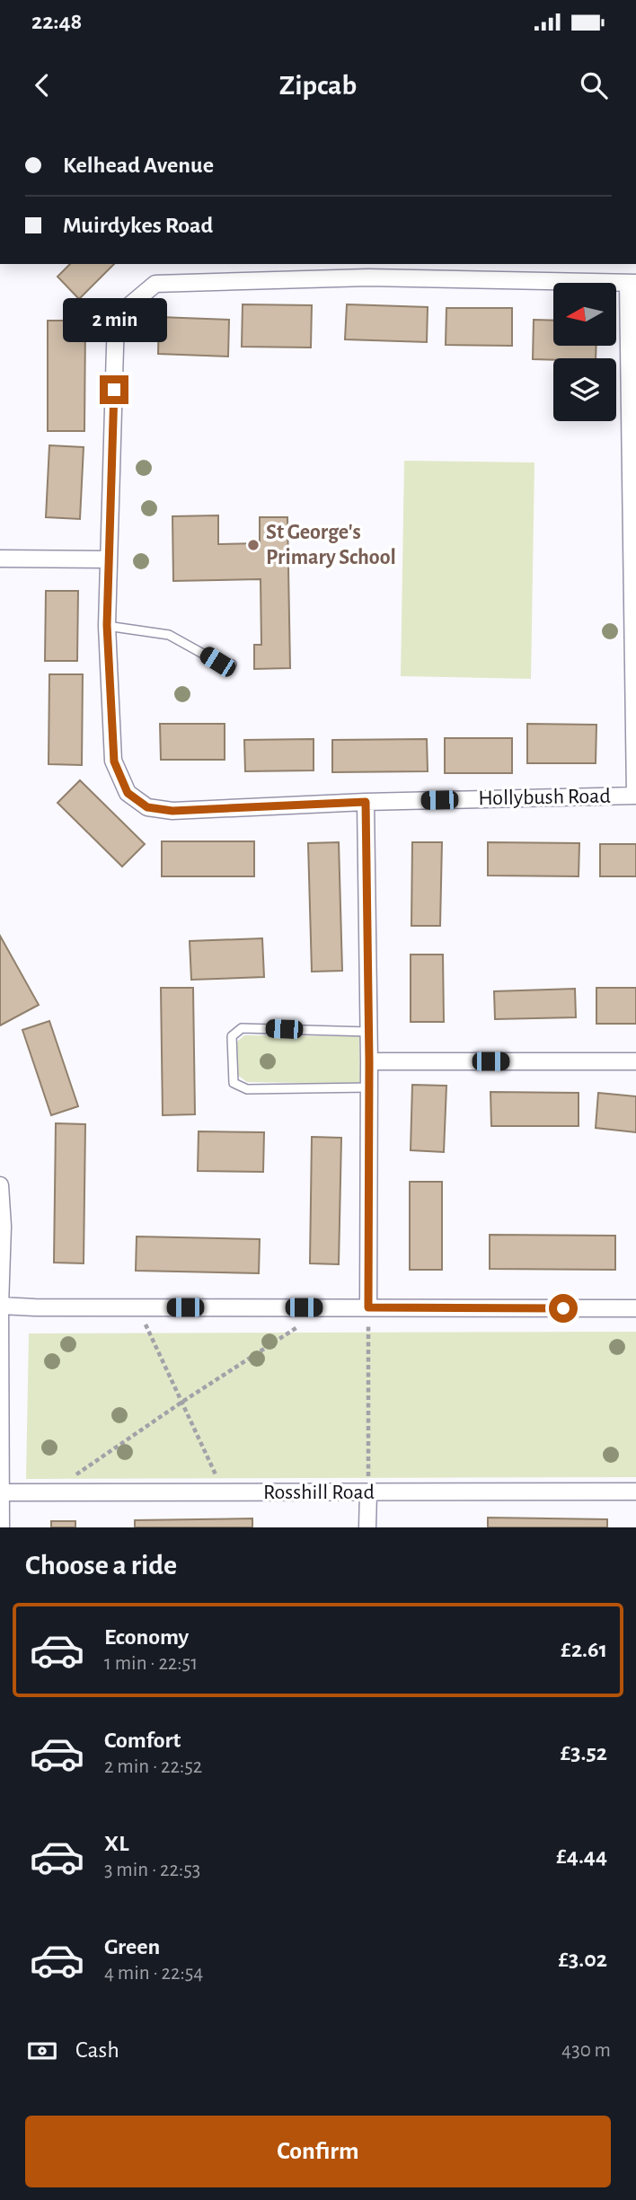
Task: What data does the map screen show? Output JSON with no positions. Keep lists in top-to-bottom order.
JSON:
{
  "streets": {
    "street": ["Hollybush Road", "Rosshill Road"]
  },
  "places": ["St George's Primary School"],
  "north": "left",
  "page": {
    "status": "22:48",
    "header": "Zipcab",
    "banner": ["Kelhead Avenue", "Muirdykes Road"],
    "bubble": "2 min",
    "heading": "Choose a ride",
    "list": [
      {
        "name": "Economy",
        "note": "1 min · 22:51",
        "value": "£2.61"
      },
      {
        "name": "Comfort",
        "note": "2 min · 22:52",
        "value": "£3.52"
      },
      {
        "name": "XL",
        "note": "3 min · 22:53",
        "value": "£4.44"
      },
      {
        "name": "Green",
        "note": "4 min · 22:54",
        "value": "£3.02"
      }
    ],
    "pay": ["Cash", "430 m"],
    "buttons": "Confirm"
  }
}
